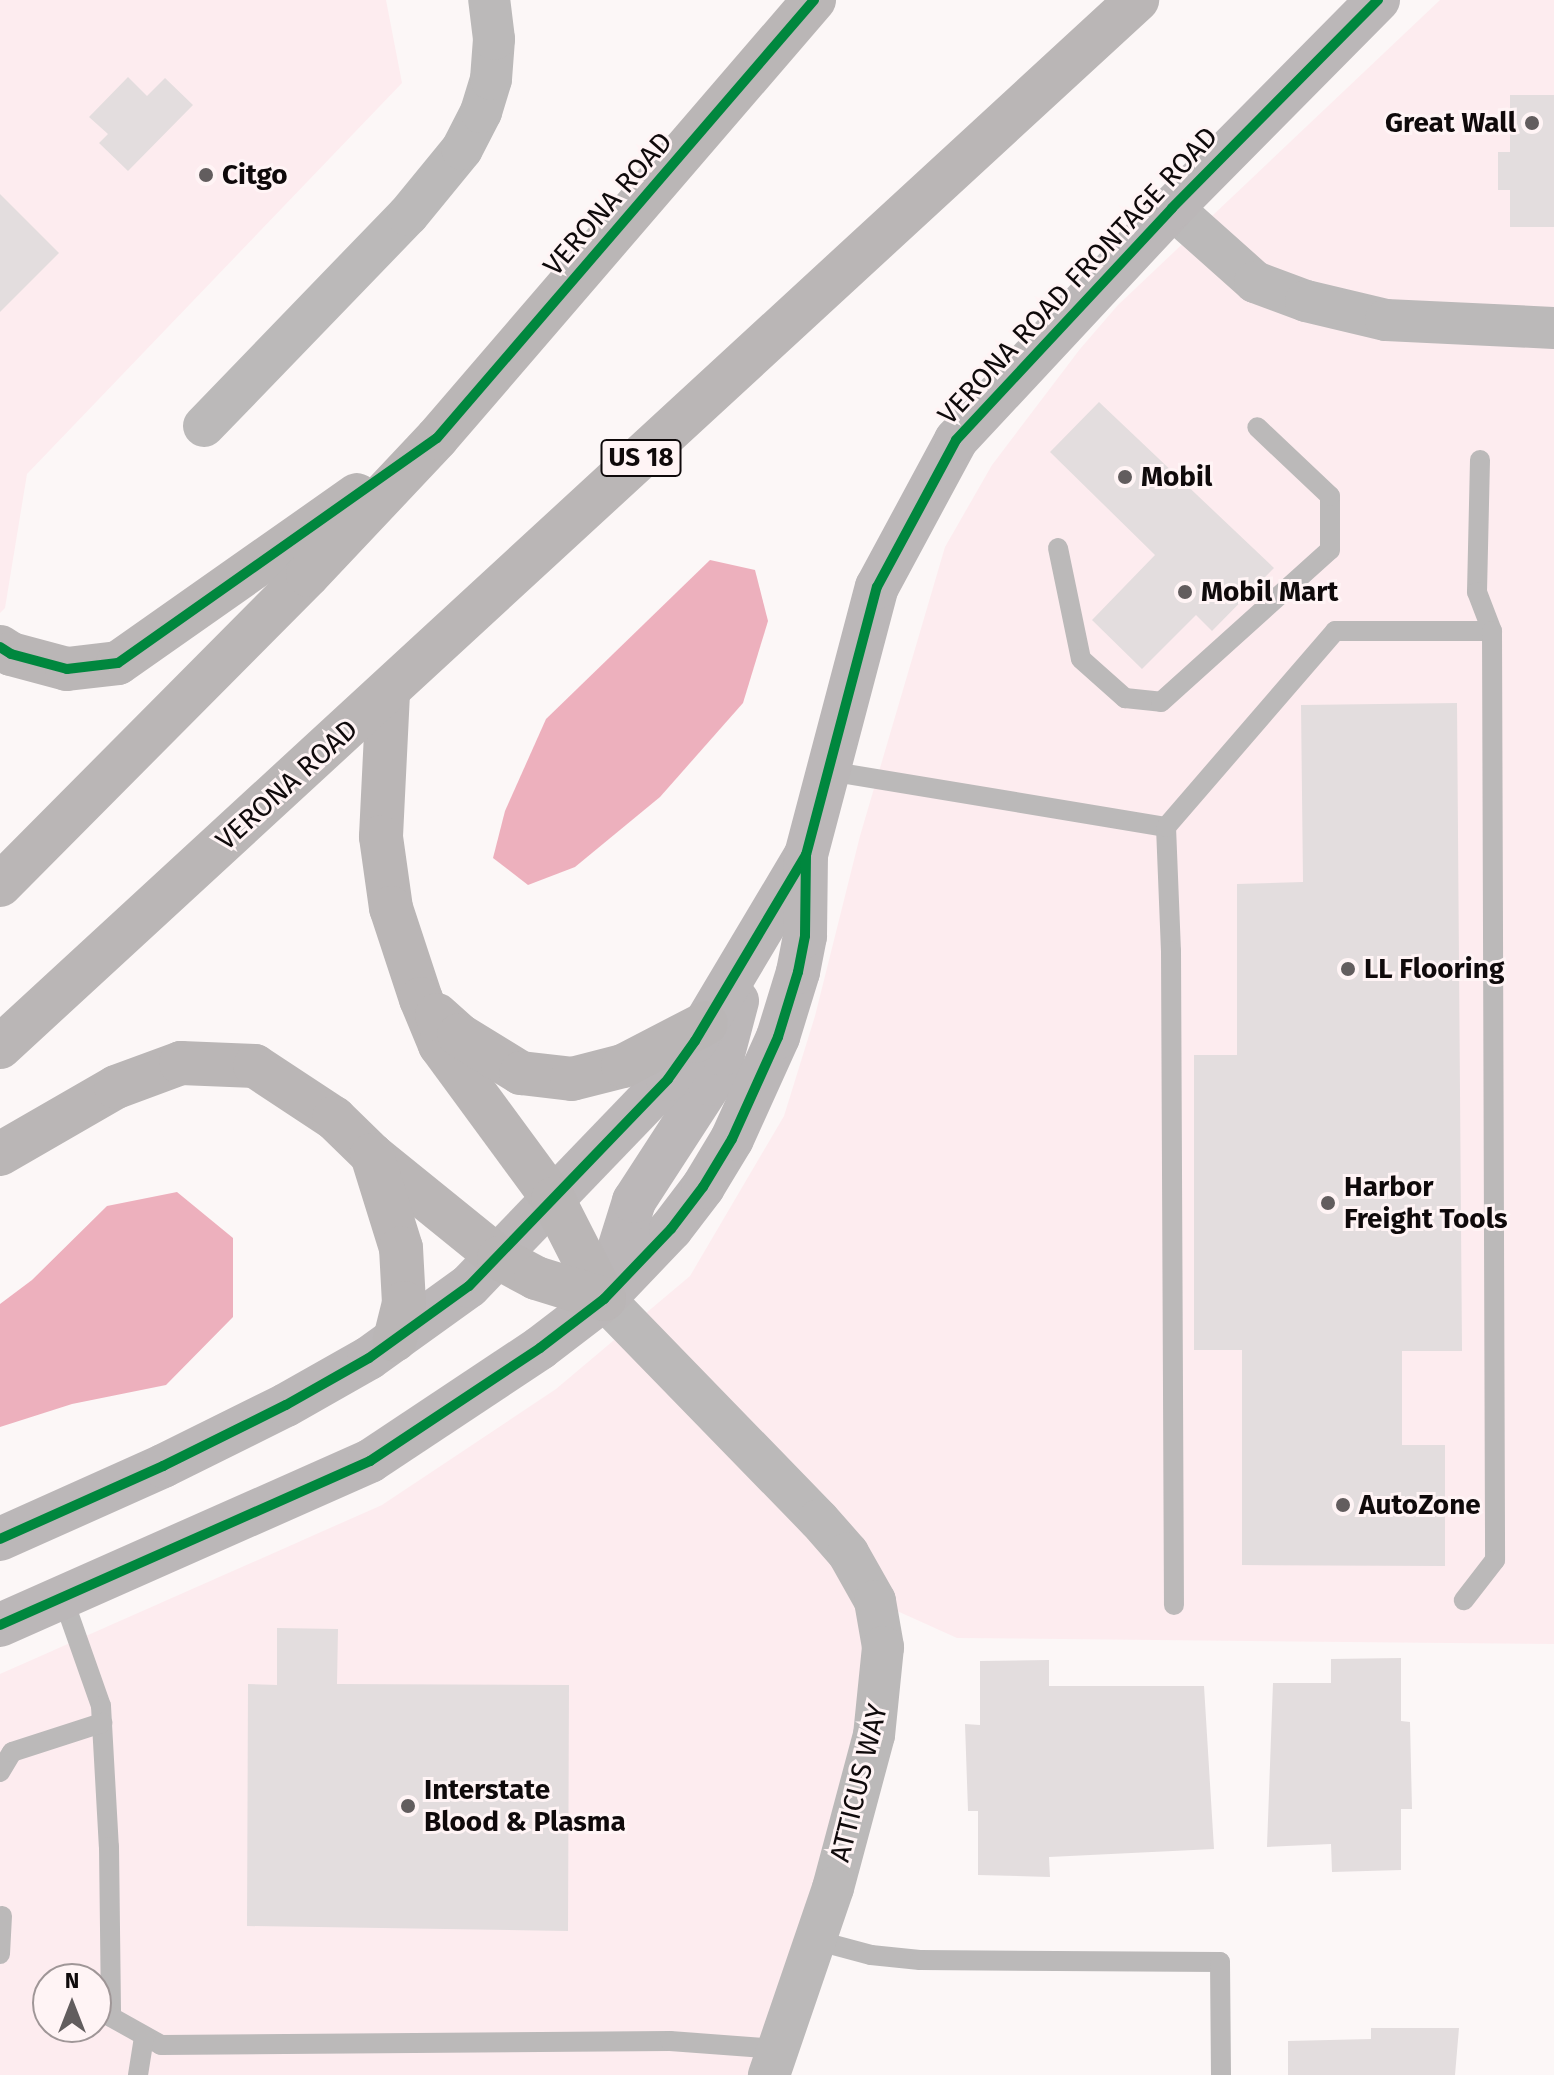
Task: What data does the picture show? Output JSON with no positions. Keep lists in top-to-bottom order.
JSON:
{
  "streets": {
    "highway": ["VERONA ROAD", "US 18"],
    "street": ["VERONA ROAD FRONTAGE ROAD", "ATTICUS WAY"]
  },
  "crossings": [
    ["VERONA ROAD FRONTAGE ROAD", "ATTICUS WAY"]
  ],
  "places": [
    "Great Wall",
    "Citgo",
    "Mobil",
    "Mobil Mart",
    "LL Flooring",
    "Harbor Freight Tools",
    "AutoZone",
    "Interstate Blood & Plasma"
  ],
  "north": "top"
}
